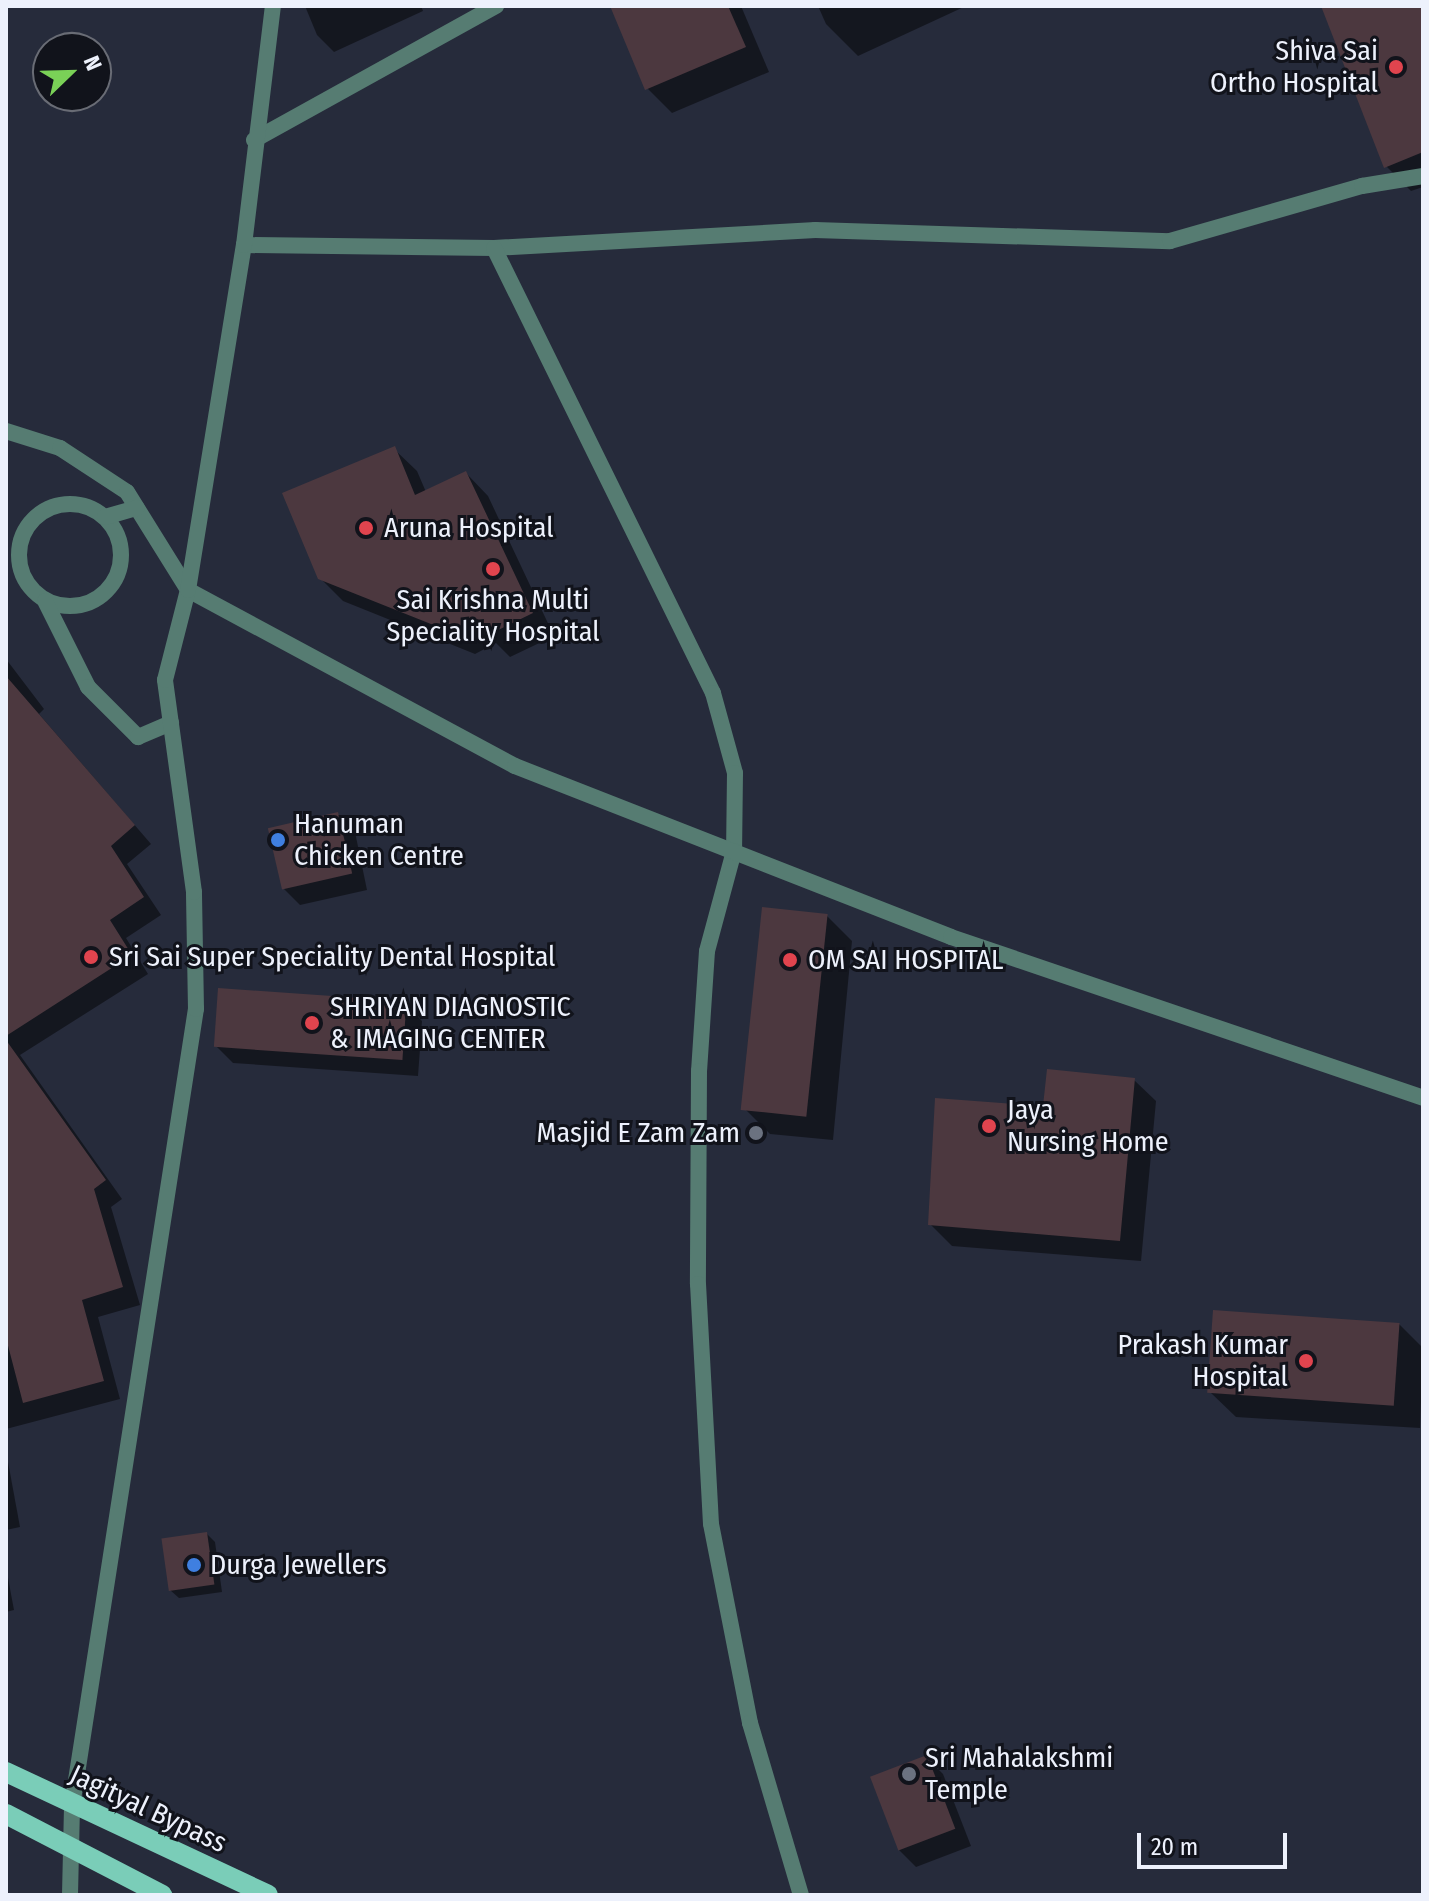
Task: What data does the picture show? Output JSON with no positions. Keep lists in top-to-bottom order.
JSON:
{
  "streets": {
    "main road": ["Jagityal Bypass"]
  },
  "places": [
    "Shiva Sai Ortho Hospital",
    "Aruna Hospital",
    "Sai Krishna Multi Speciality Hospital",
    "Hanuman Chicken Centre",
    "Sri Sai Super Speciality Dental Hospital",
    "OM SAI HOSPITAL",
    "SHRIYAN DIAGNOSTIC & IMAGING CENTER",
    "Jaya Nursing Home",
    "Masjid E Zam Zam",
    "Prakash Kumar Hospital",
    "Durga Jewellers",
    "Sri Mahalakshmi Temple"
  ],
  "scale_bar": "20 m",
  "north": "top right"
}
